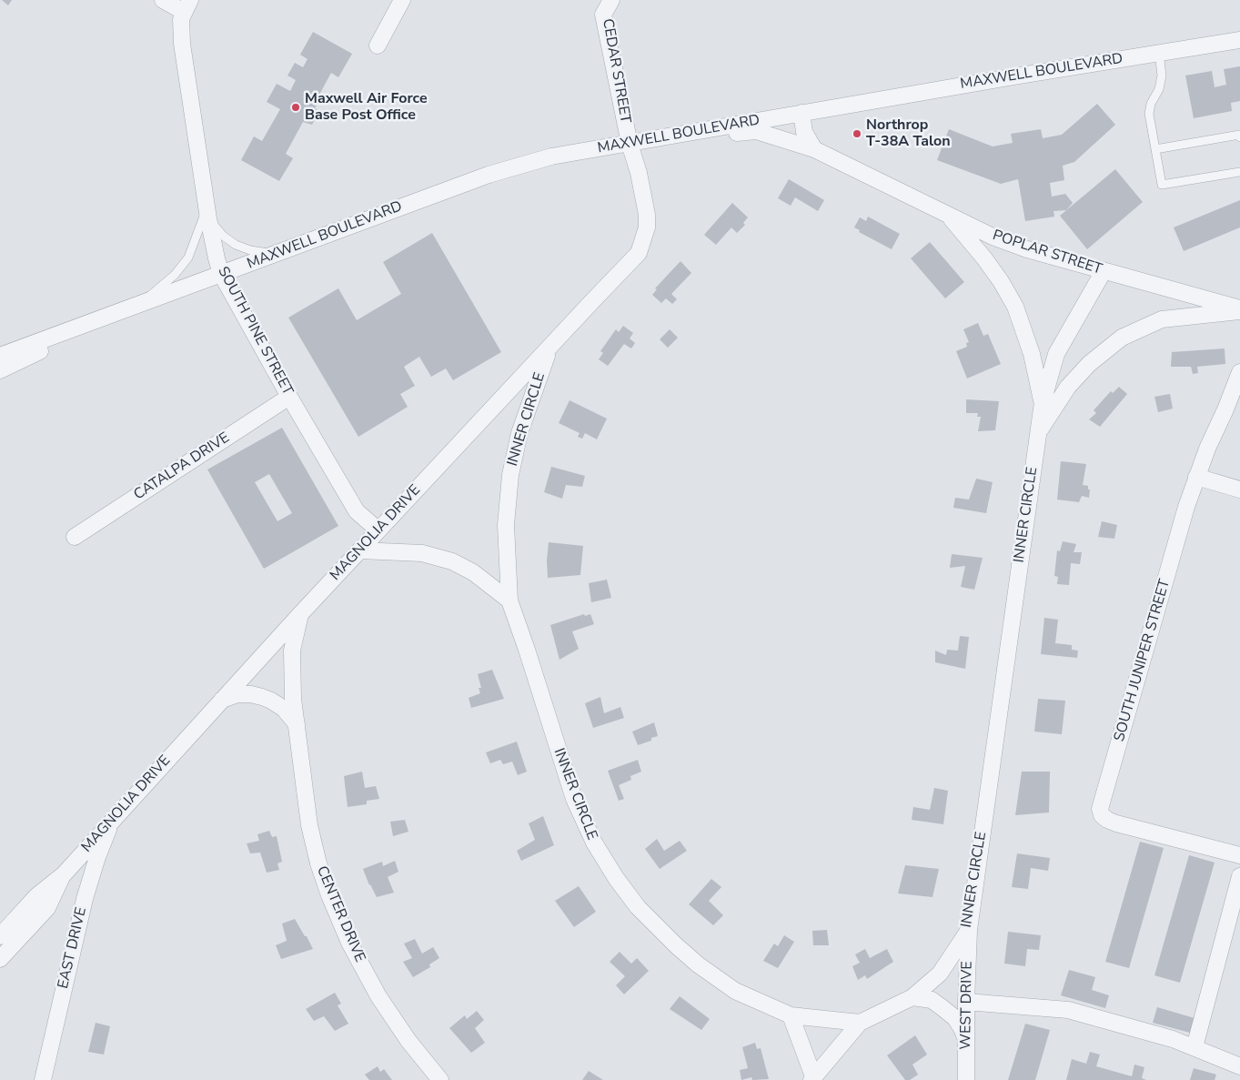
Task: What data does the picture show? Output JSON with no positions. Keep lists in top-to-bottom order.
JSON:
{
  "streets": {
    "street": [
      "CEDAR STREET",
      "MAXWELL BOULEVARD",
      "POPLAR STREET",
      "SOUTH PINE STREET",
      "INNER CIRCLE",
      "CATALPA DRIVE",
      "MAGNOLIA DRIVE",
      "SOUTH JUNIPER STREET",
      "CENTER DRIVE",
      "EAST DRIVE",
      "WEST DRIVE"
    ]
  },
  "crossings": [
    ["CEDAR STREET", "MAXWELL BOULEVARD"],
    ["CEDAR STREET", "MAGNOLIA DRIVE"],
    ["MAXWELL BOULEVARD", "POPLAR STREET"],
    ["MAXWELL BOULEVARD", "SOUTH PINE STREET"],
    ["POPLAR STREET", "INNER CIRCLE"],
    ["SOUTH PINE STREET", "CATALPA DRIVE"],
    ["SOUTH PINE STREET", "MAGNOLIA DRIVE"],
    ["INNER CIRCLE", "MAGNOLIA DRIVE"],
    ["INNER CIRCLE", "WEST DRIVE"],
    ["MAGNOLIA DRIVE", "CENTER DRIVE"],
    ["MAGNOLIA DRIVE", "EAST DRIVE"]
  ],
  "places": ["Maxwell Air Force Base Post Office", "Northrop T-38A Talon"]
}
